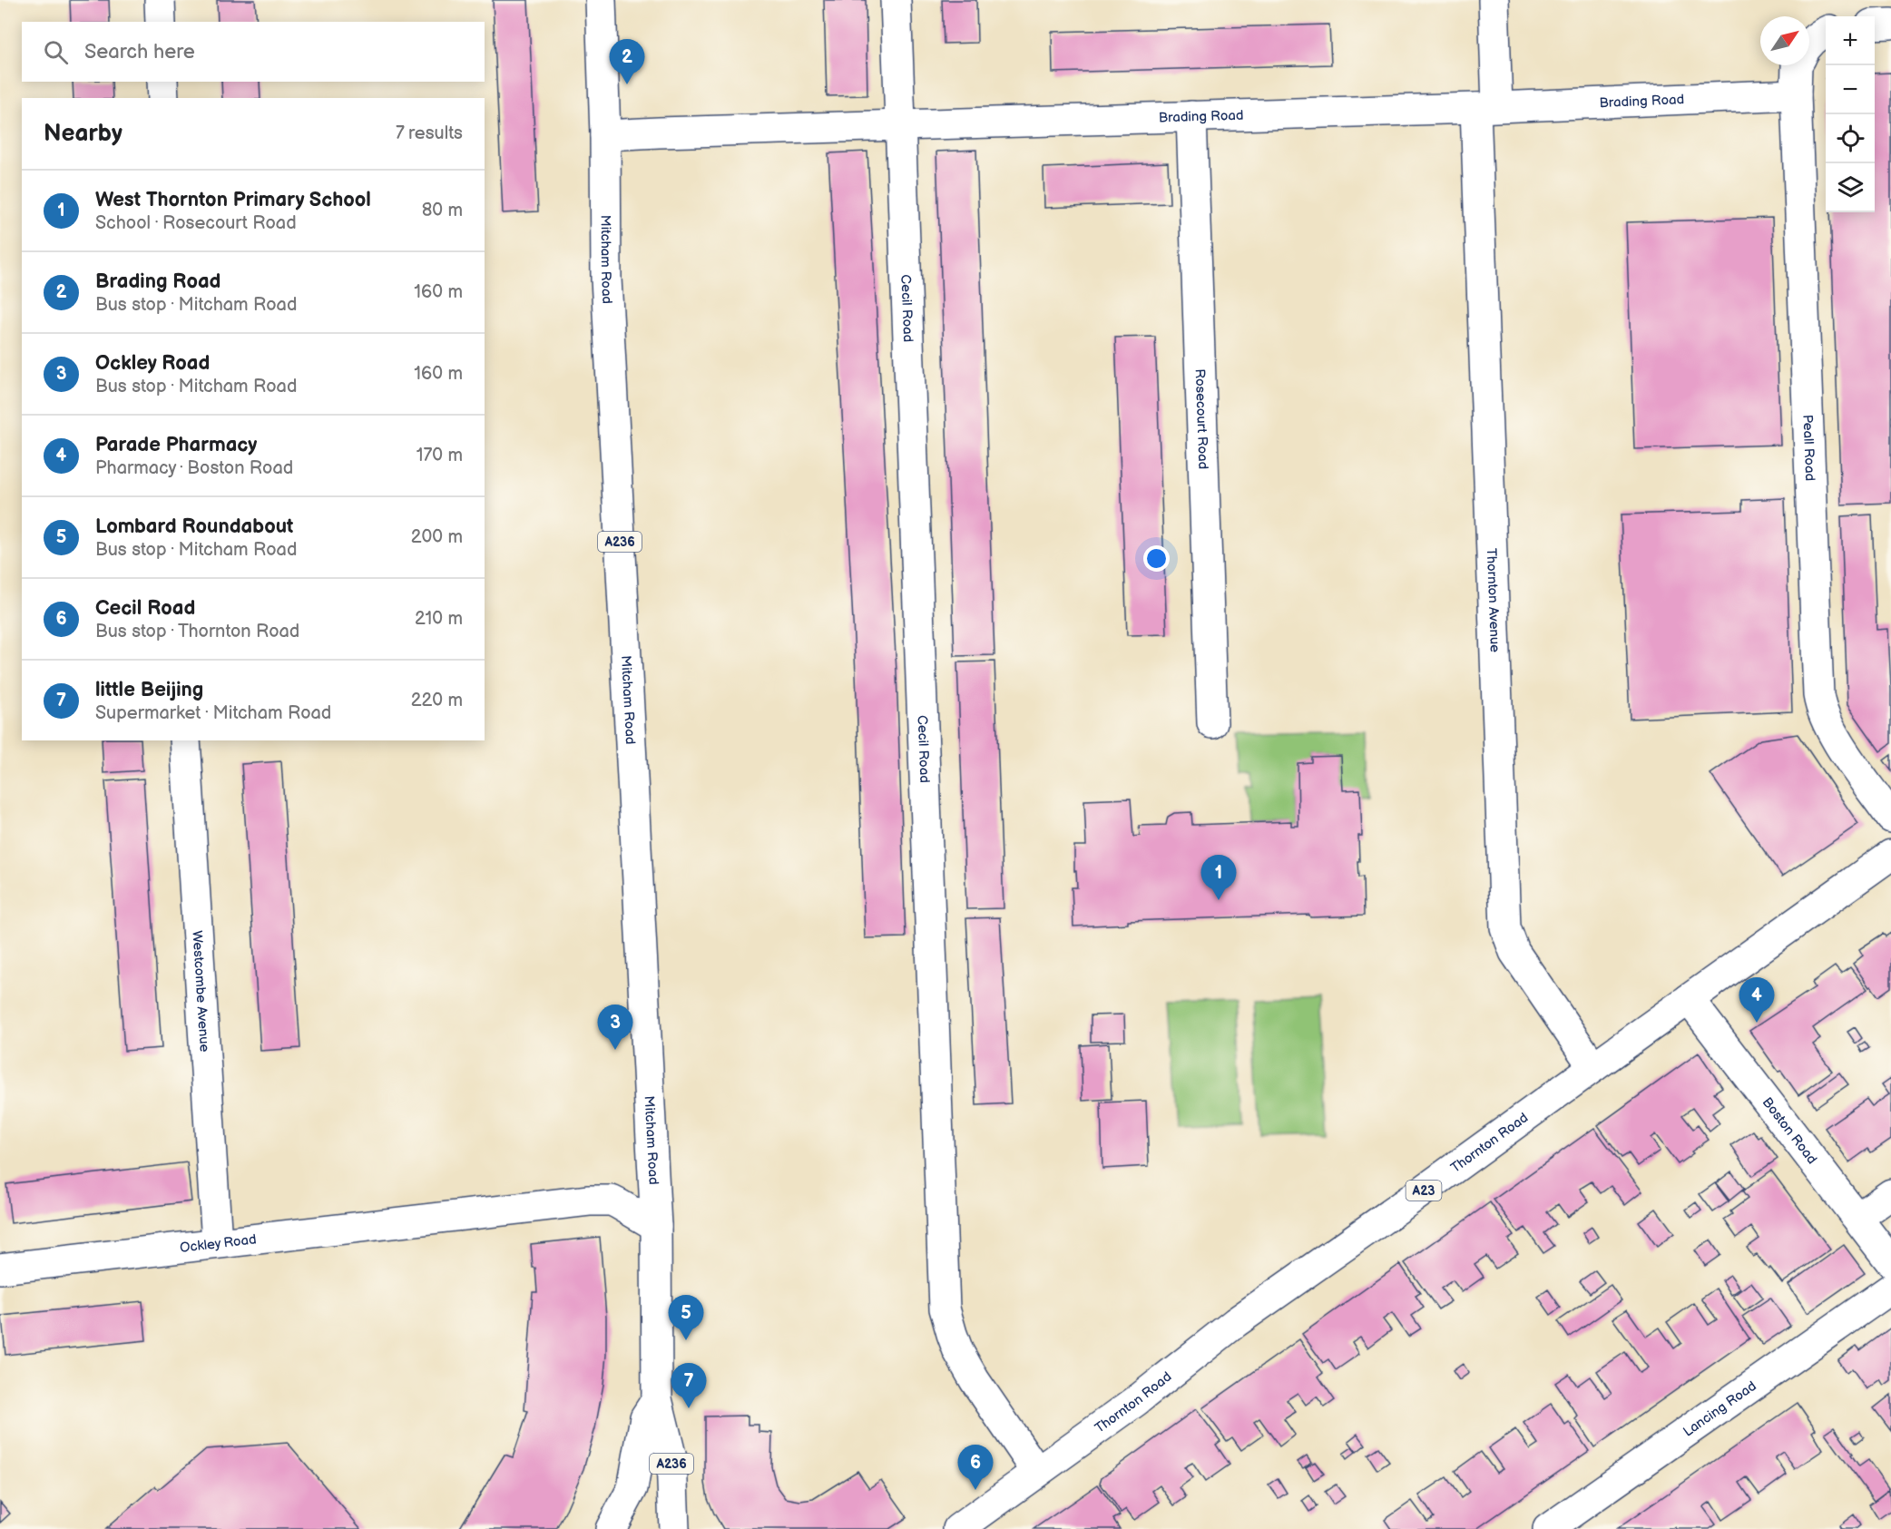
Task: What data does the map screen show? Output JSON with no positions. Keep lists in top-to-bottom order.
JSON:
{
  "streets": {
    "main road": [
      "Brading Road",
      "Mitcham Road",
      "Cecil Road",
      "Rosecourt Road",
      "Peall Road",
      "A236",
      "Thornton Avenue",
      "Westcombe Avenue",
      "Boston Road",
      "Thornton Road",
      "A23",
      "Ockley Road",
      "Lancing Road"
    ]
  },
  "crossings": [
    ["Brading Road", "Mitcham Road"],
    ["Brading Road", "Cecil Road"],
    ["Brading Road", "Rosecourt Road"],
    ["Brading Road", "Peall Road"],
    ["Brading Road", "Thornton Avenue"],
    ["Mitcham Road", "Ockley Road"],
    ["Cecil Road", "Thornton Road"],
    ["Thornton Avenue", "Thornton Road"],
    ["Westcombe Avenue", "Ockley Road"],
    ["Boston Road", "Thornton Road"]
  ],
  "north": "top right",
  "page": {
    "map_buttons": ["+", "−"],
    "search": "Search here",
    "pins": [
      "2",
      "1",
      "4",
      "3",
      "5",
      "7",
      "6"
    ],
    "heading": ["Nearby", "7 results"],
    "list": [
      {
        "mark": "1",
        "name": "West Thornton Primary School",
        "note": "School · Rosecourt Road",
        "value": "80 m"
      },
      {
        "mark": "2",
        "name": "Brading Road",
        "note": "Bus stop · Mitcham Road",
        "value": "160 m"
      },
      {
        "mark": "3",
        "name": "Ockley Road",
        "note": "Bus stop · Mitcham Road",
        "value": "160 m"
      },
      {
        "mark": "4",
        "name": "Parade Pharmacy",
        "note": "Pharmacy · Boston Road",
        "value": "170 m"
      },
      {
        "mark": "5",
        "name": "Lombard Roundabout",
        "note": "Bus stop · Mitcham Road",
        "value": "200 m"
      },
      {
        "mark": "6",
        "name": "Cecil Road",
        "note": "Bus stop · Thornton Road",
        "value": "210 m"
      },
      {
        "mark": "7",
        "name": "little Beijing",
        "note": "Supermarket · Mitcham Road",
        "value": "220 m"
      }
    ]
  }
}
